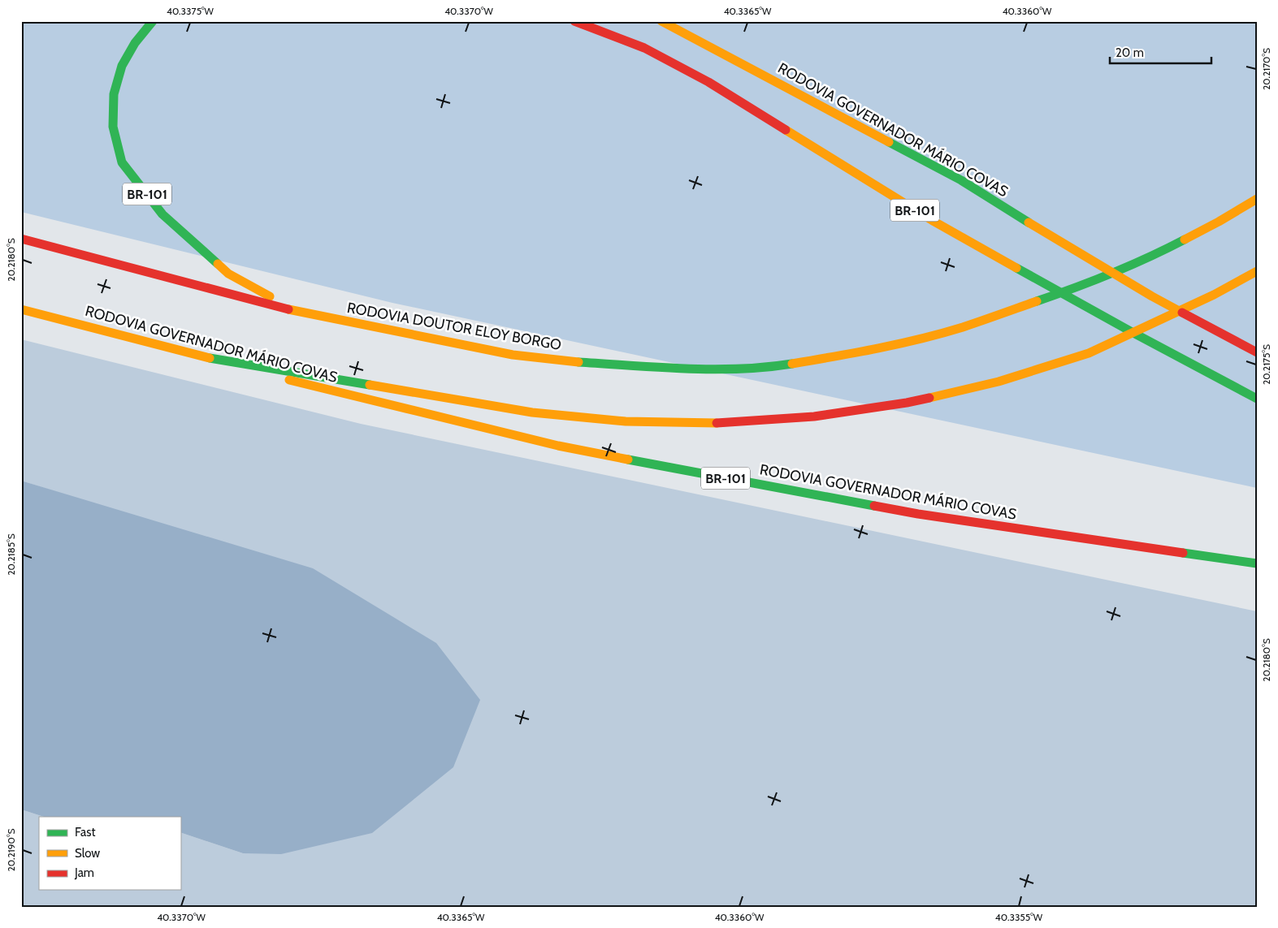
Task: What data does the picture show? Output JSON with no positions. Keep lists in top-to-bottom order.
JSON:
{
  "streets": {
    "main road": ["RODOVIA GOVERNADOR MÁRIO COVAS", "BR-101", "RODOVIA DOUTOR ELOY BORGO"]
  },
  "crossings": [
    ["BR-101", "RODOVIA DOUTOR ELOY BORGO"]
  ],
  "legend": ["Fast", "Slow", "Jam"],
  "scale_bar": "20 m",
  "coordinates": [
    "40.3375°W",
    "40.3370°W",
    "40.3365°W",
    "40.3360°W",
    "20.2170°S",
    "20.2180°S",
    "20.2175°S",
    "20.2185°S",
    "20.2190°S",
    "40.3355°W"
  ]
}
